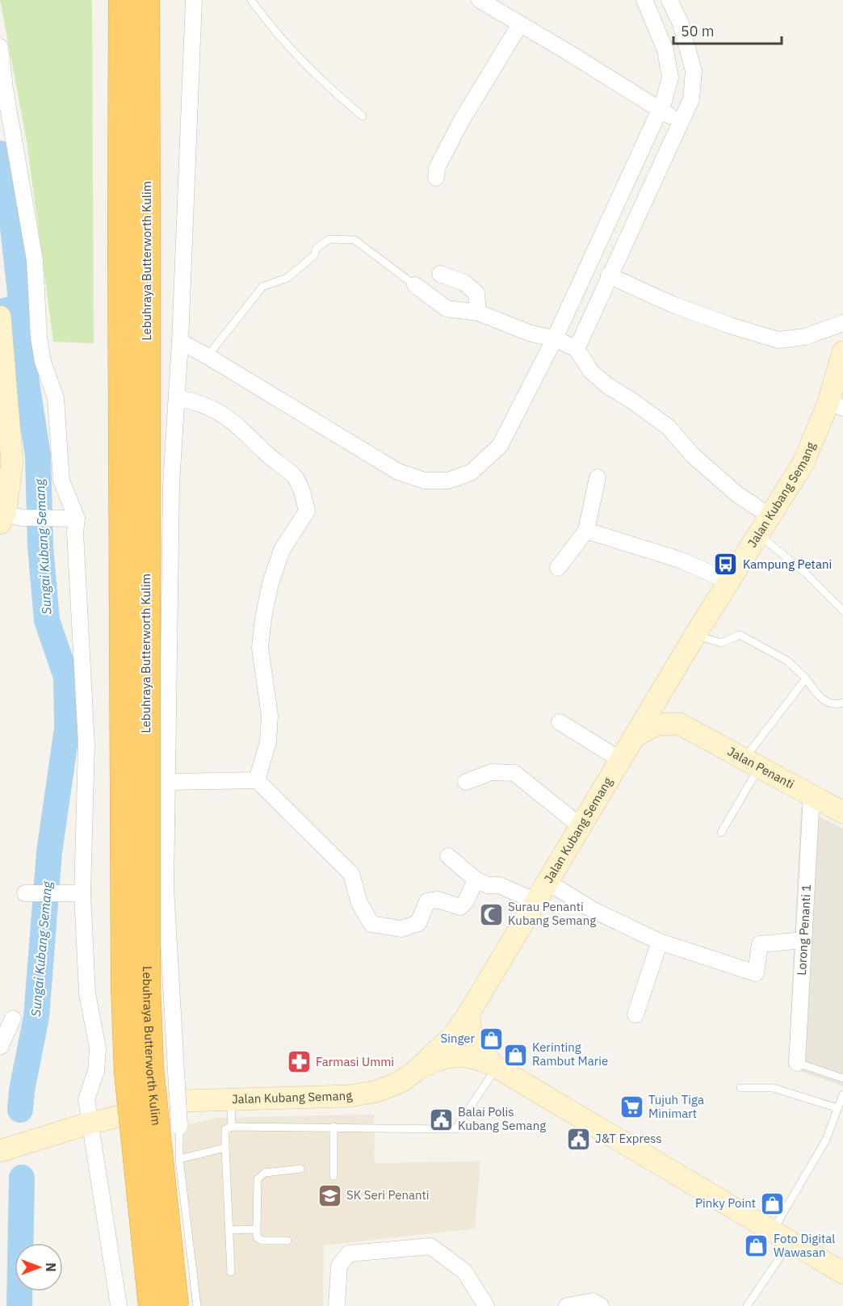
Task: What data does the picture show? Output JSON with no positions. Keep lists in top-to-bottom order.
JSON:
{
  "streets": {
    "highway": ["Lebuhraya Butterworth Kulim"],
    "main road": ["Jalan Kubang Semang", "Jalan Penanti"],
    "street": ["Lorong Penanti 1"]
  },
  "crossings": [
    ["Jalan Penanti", "Lorong Penanti 1"]
  ],
  "water": ["Sungai Kubang Semang"],
  "places": {
    "bus stop": ["Kampung Petani"],
    "mosque": ["Surau Penanti Kubang Semang"],
    "shop": [
      "Singer",
      "Kerinting Rambut Marie",
      "Pinky Point",
      "Foto Digital Wawasan"
    ],
    "pharmacy": ["Farmasi Ummi"],
    "supermarket": ["Tujuh Tiga Minimart"],
    "public building": ["Balai Polis Kubang Semang", "J&T Express"],
    "school or university": ["SK Seri Penanti"]
  },
  "scale_bar": "50 m",
  "north": "right"
}
